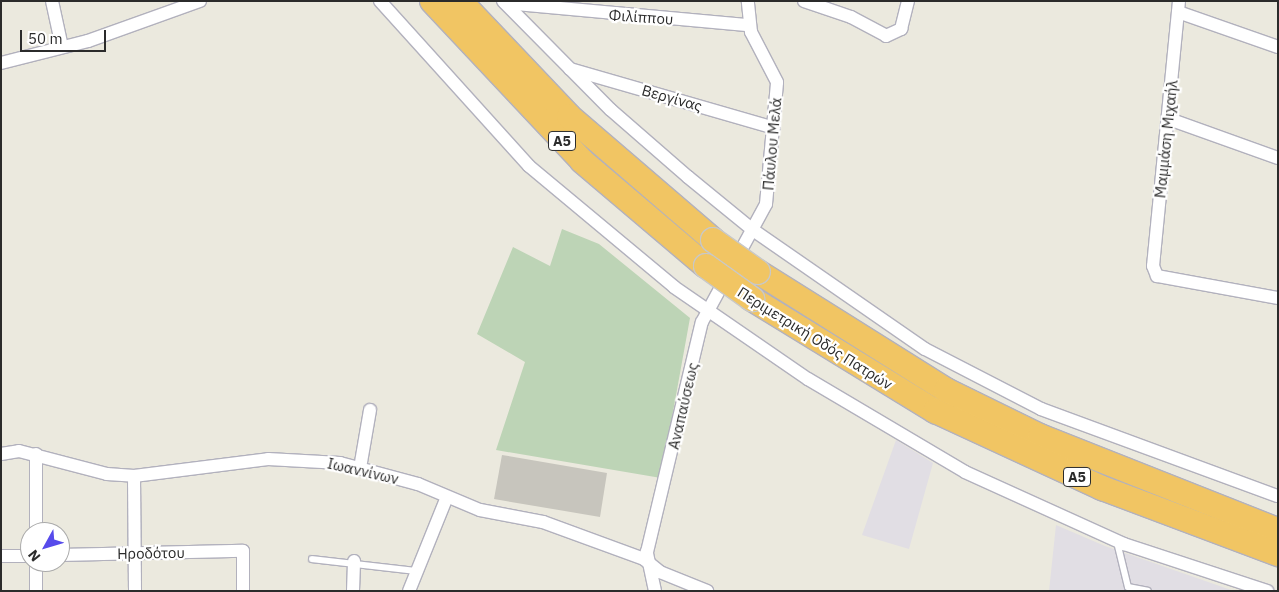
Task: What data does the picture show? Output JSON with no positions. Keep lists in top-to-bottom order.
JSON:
{
  "streets": {
    "highway": ["Α5", "Περιμετρική Οδός Πατρών"],
    "street": [
      "Φιλίππου",
      "Βεργίνας",
      "Μαμμάση Μιχαήλ",
      "Πάυλου Μελά",
      "Αναπαύσεως",
      "Ιωαννίνων",
      "Ηροδότου"
    ]
  },
  "crossings": [
    ["Φιλίππου", "Πάυλου Μελά"],
    ["Βεργίνας", "Πάυλου Μελά"],
    ["Πάυλου Μελά", "Αναπαύσεως"],
    ["Αναπαύσεως", "Ιωαννίνων"]
  ],
  "scale_bar": "50 m",
  "north": "bottom left"
}
